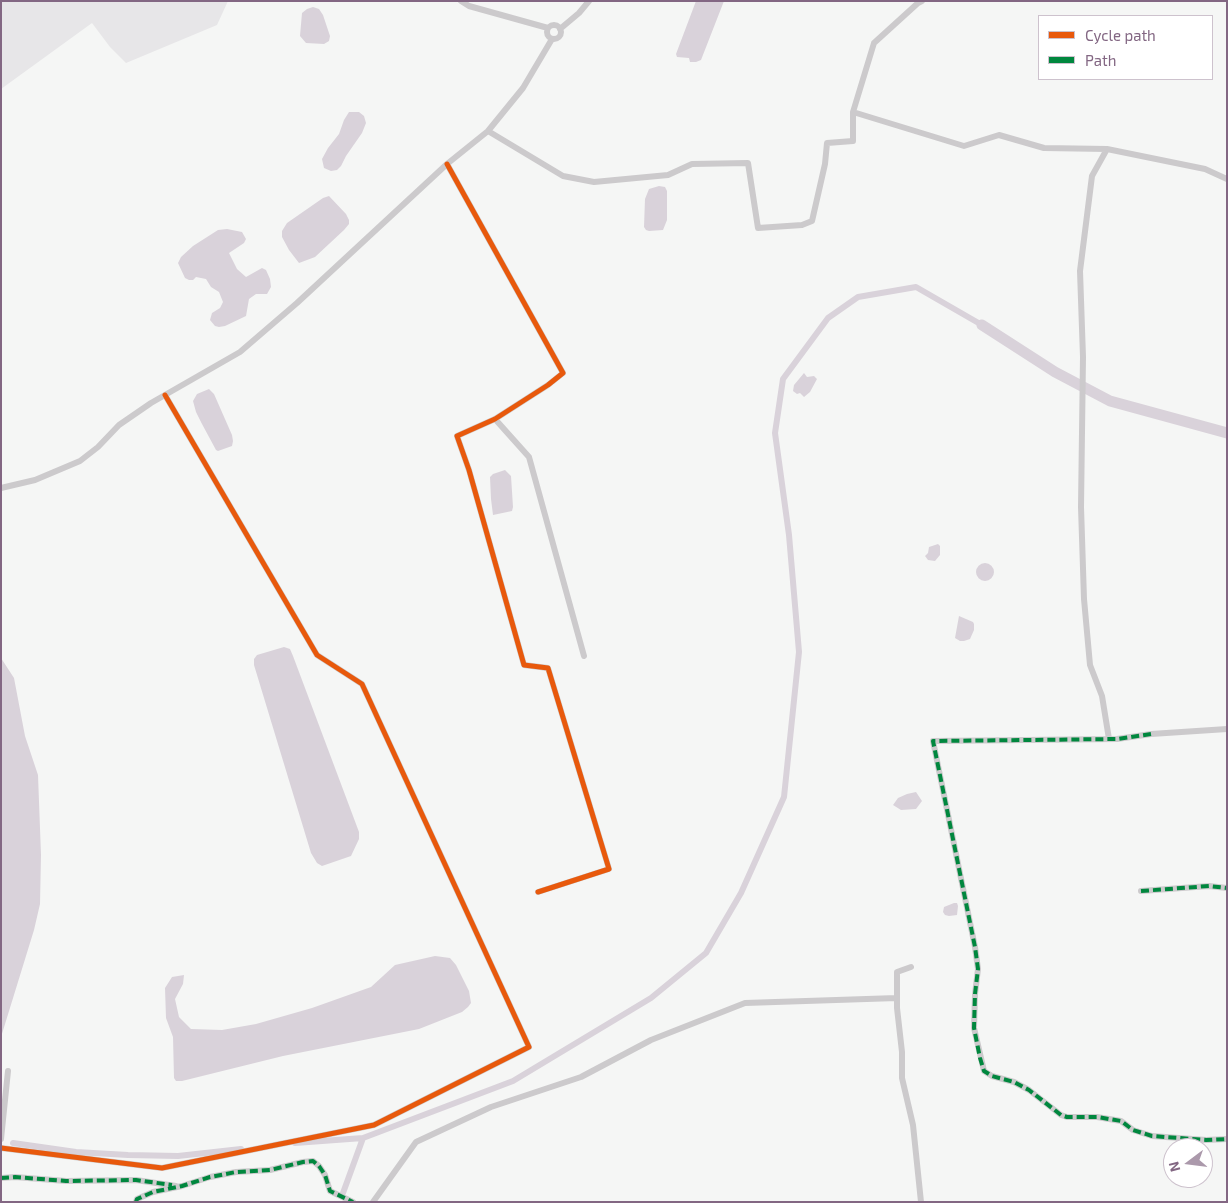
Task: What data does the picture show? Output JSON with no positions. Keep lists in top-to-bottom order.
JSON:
{
  "legend": ["Cycle path", "Path"],
  "north": "left"
}
